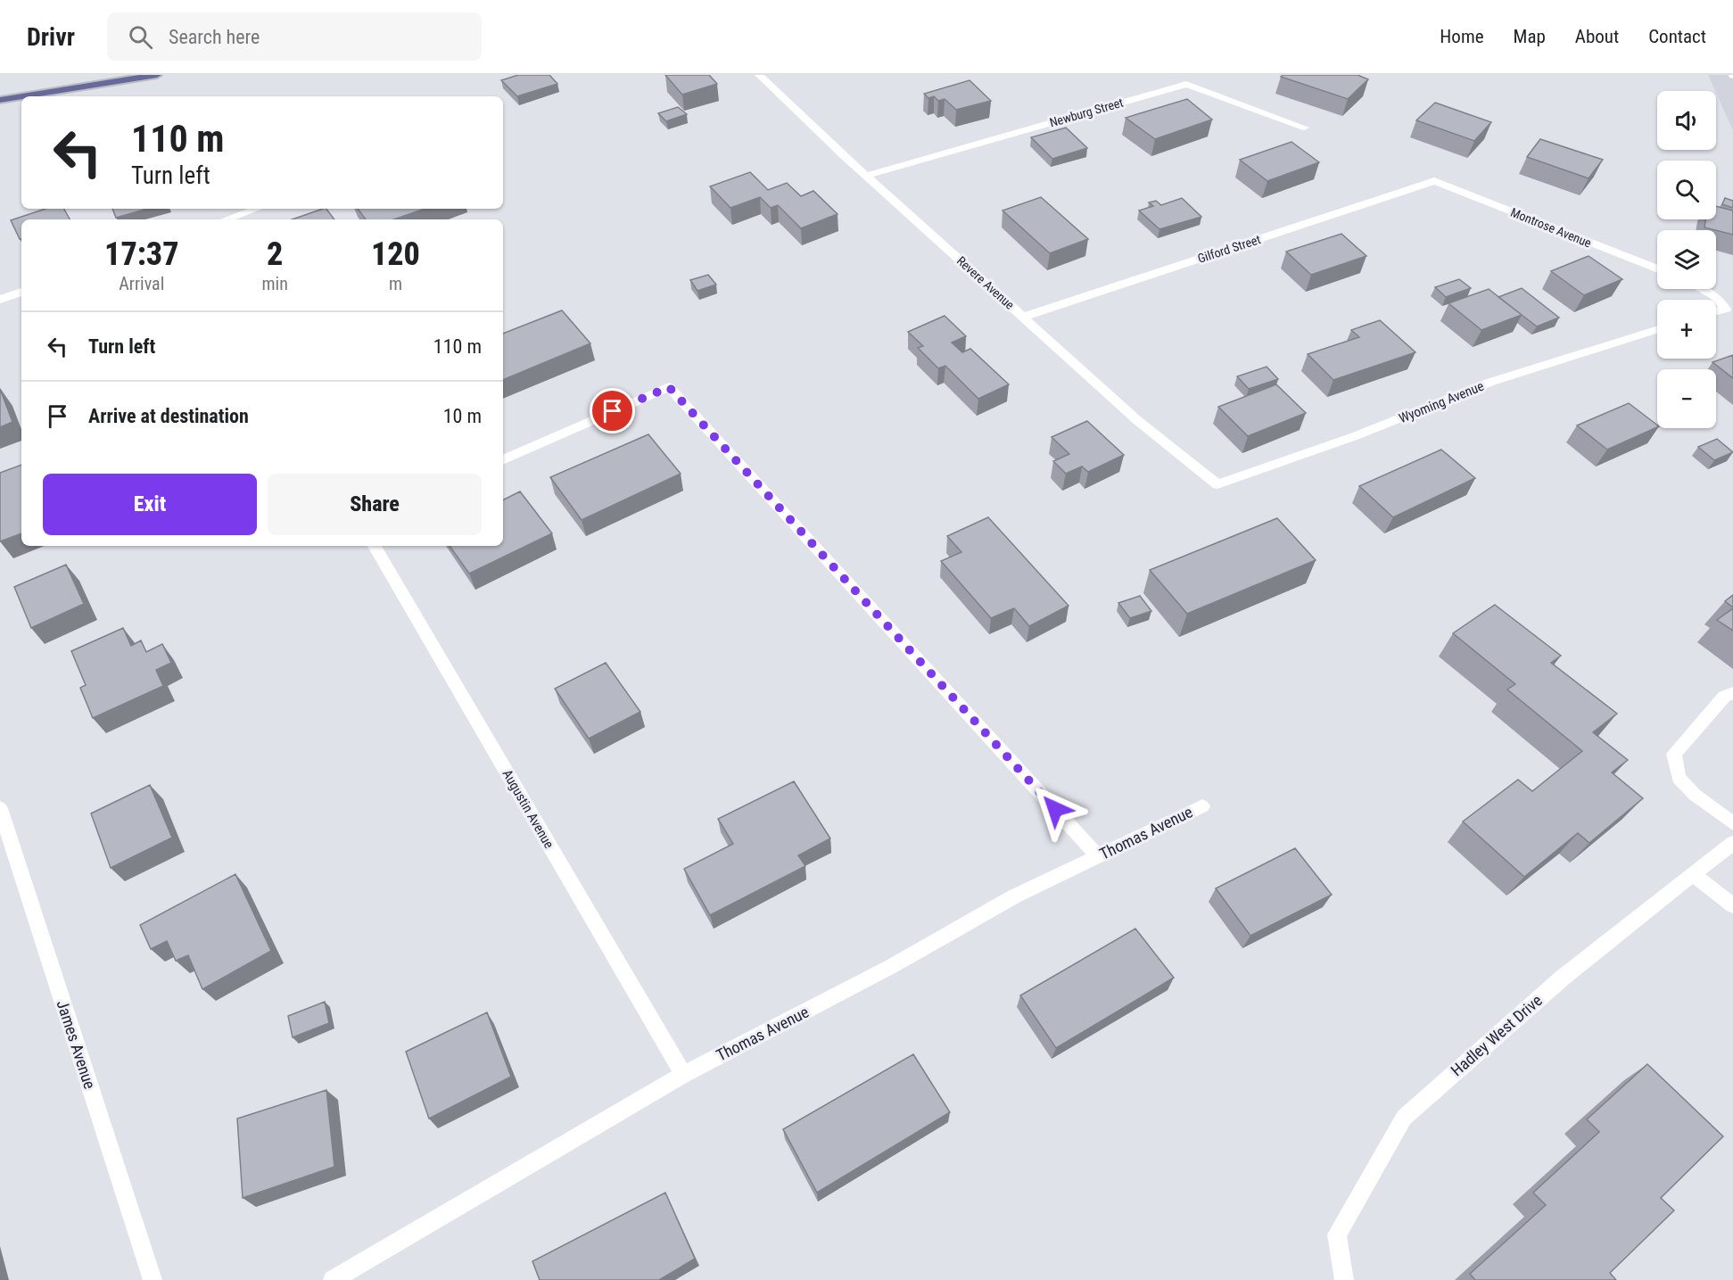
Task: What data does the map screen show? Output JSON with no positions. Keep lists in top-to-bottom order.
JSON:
{
  "streets": {
    "street": [
      "Newburg Street",
      "Montrose Avenue",
      "Gilford Street",
      "Revere Avenue",
      "Wyoming Avenue",
      "Augustin Avenue",
      "Thomas Avenue",
      "Hadley West Drive",
      "James Avenue"
    ]
  },
  "crossings": [
    ["Newburg Street", "Revere Avenue"],
    ["Montrose Avenue", "Gilford Street"],
    ["Gilford Street", "Revere Avenue"],
    ["Revere Avenue", "Wyoming Avenue"],
    ["Augustin Avenue", "Thomas Avenue"]
  ],
  "page": {
    "header": "Drivr",
    "search": "Search here",
    "nav": [
      "Home",
      "Map",
      "About",
      "Contact"
    ],
    "map_buttons": ["+", "−"],
    "turn": ["110 m", "Turn left"],
    "eta": [
      "17:37",
      "Arrival",
      "2",
      "min",
      "120",
      "m"
    ],
    "list": [
      {
        "name": "Turn left",
        "value": "110 m"
      },
      {
        "name": "Arrive at destination",
        "value": "10 m"
      }
    ],
    "buttons": ["Exit", "Share"]
  }
}
